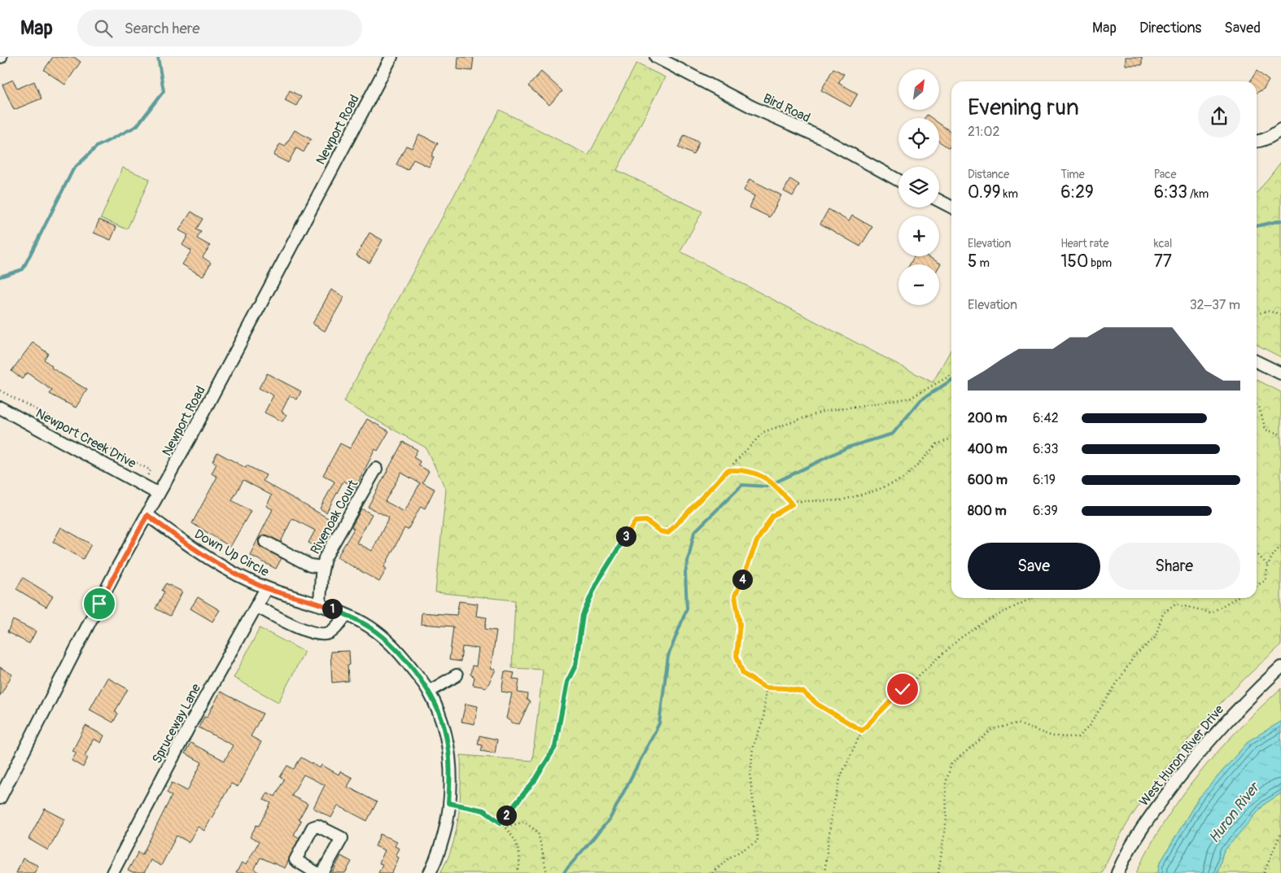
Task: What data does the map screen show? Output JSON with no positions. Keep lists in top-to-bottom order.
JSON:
{
  "streets": {
    "street": [
      "Bird Road",
      "Newport Road",
      "Newport Creek Drive",
      "Rivenoak Court",
      "Down Up Circle",
      "Spruceway Lane",
      "West Huron River Drive"
    ]
  },
  "crossings": [
    ["Newport Road", "Newport Creek Drive"],
    ["Newport Road", "Down Up Circle"],
    ["Rivenoak Court", "Down Up Circle"],
    ["Down Up Circle", "Spruceway Lane"]
  ],
  "water": ["Huron River"],
  "north": "top right",
  "page": {
    "header": "Map",
    "search": "Search here",
    "nav": ["Map", "Directions", "Saved"],
    "map_buttons": ["+", "−"],
    "heading": ["Evening run", "21:02"],
    "stats": [
      ["Distance", "0.99 km"],
      ["Time", "6:29"],
      ["Pace", "6:33 /km"],
      ["Elevation", "5 m"],
      ["Heart rate", "150 bpm"],
      ["kcal", "77"]
    ],
    "chart": ["Elevation", "32–37 m"],
    "list": [
      {
        "name": "200 m",
        "note": "6:42"
      },
      {
        "name": "400 m",
        "note": "6:33"
      },
      {
        "name": "600 m",
        "note": "6:19"
      },
      {
        "name": "800 m",
        "note": "6:39"
      }
    ],
    "pins": [
      "3",
      "4",
      "1",
      "2"
    ],
    "buttons": ["Save", "Share"]
  }
}
